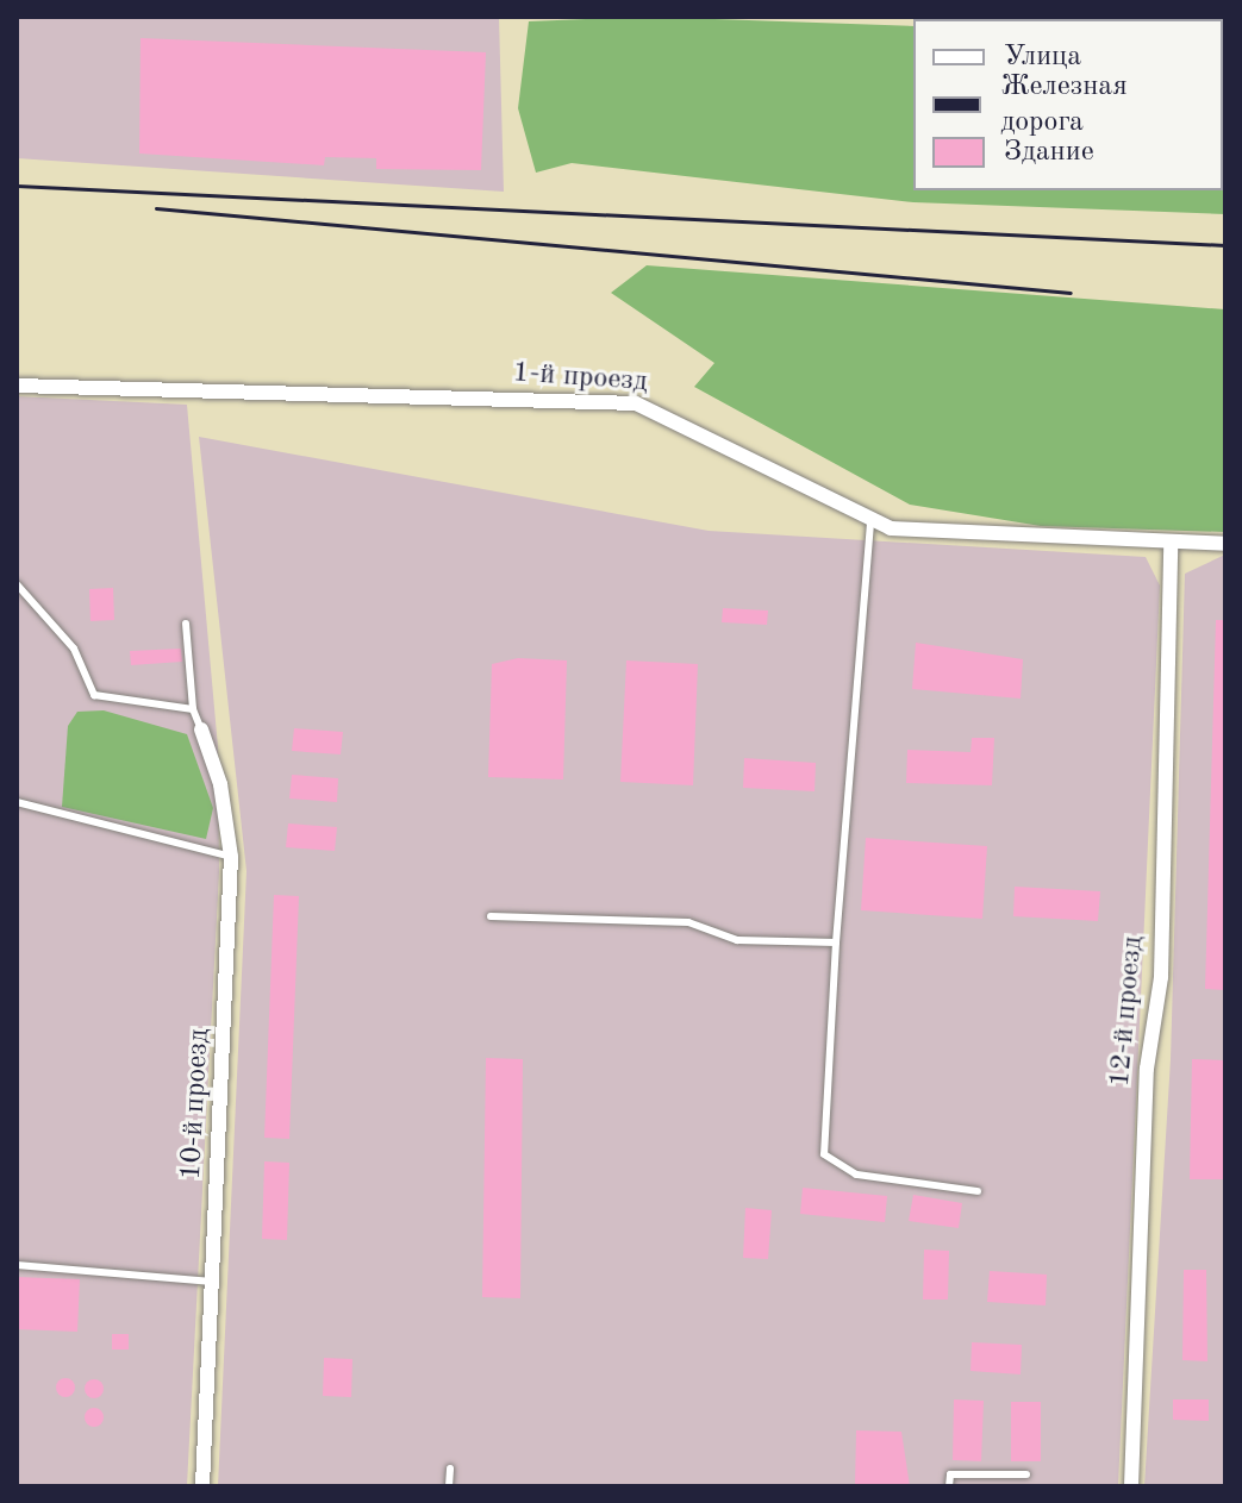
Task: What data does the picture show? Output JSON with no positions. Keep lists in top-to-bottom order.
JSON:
{
  "streets": {
    "street": ["1-й проезд", "12-й проезд", "10-й проезд"]
  },
  "crossings": [
    ["1-й проезд", "12-й проезд"]
  ],
  "legend": ["Улица", "Железная дорога", "Здание"]
}
